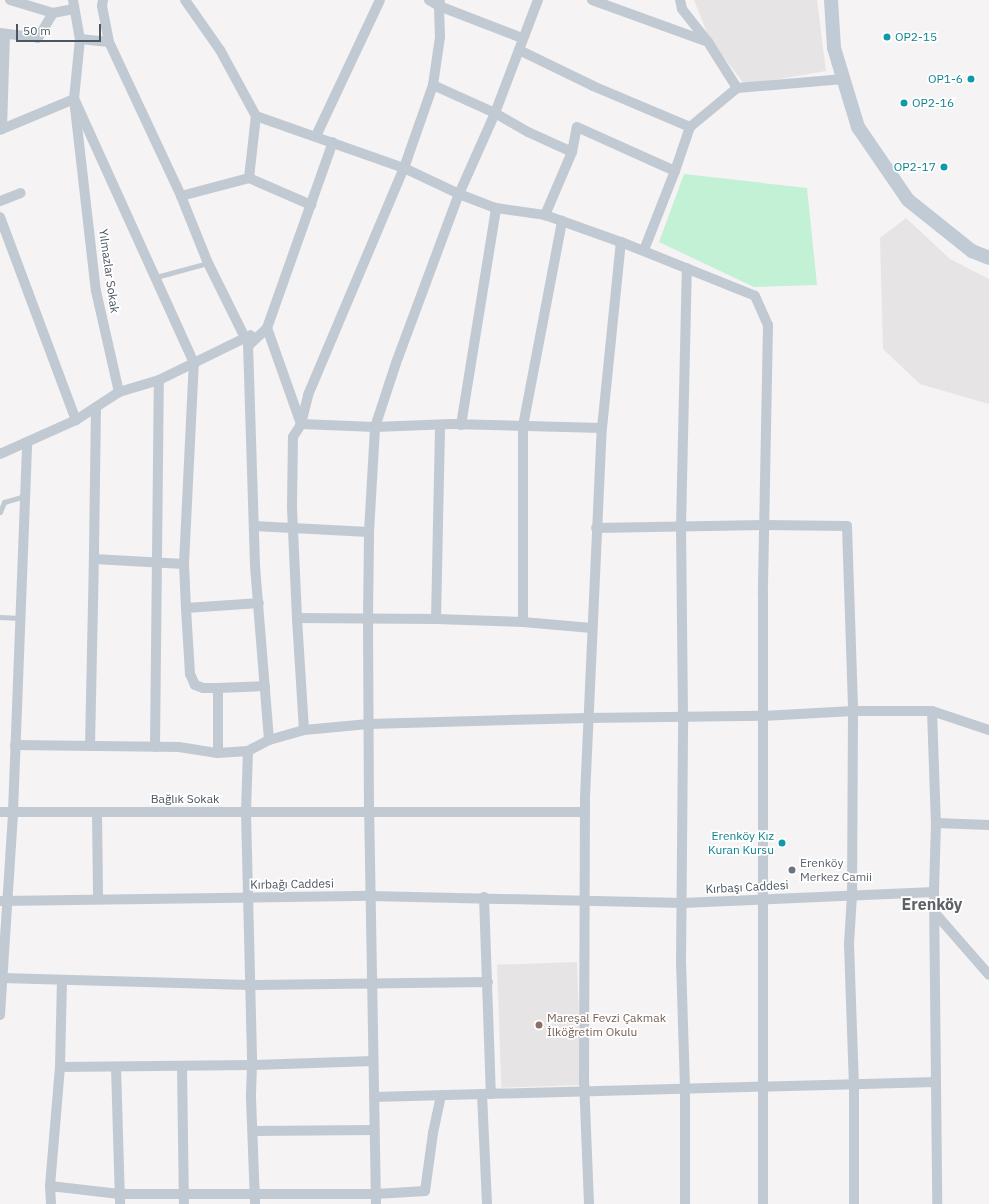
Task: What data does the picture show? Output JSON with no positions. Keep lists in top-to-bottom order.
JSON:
{
  "streets": {
    "street": [
      "Yılmazlar Sokak",
      "Bağlık Sokak",
      "Kırbağı Caddesi",
      "Kırbaşı Caddesi"
    ]
  },
  "crossings": [
    ["Kırbağı Caddesi", "Kırbaşı Caddesi"]
  ],
  "districts": ["Erenköy"],
  "places": [
    "OP2-15",
    "OP1-6",
    "OP2-16",
    "OP2-17",
    "Erenköy Kız Kuran Kursu",
    "Erenköy Merkez Camii",
    "Mareşal Fevzi Çakmak İlköğretim Okulu"
  ],
  "scale_bar": "50 m"
}
